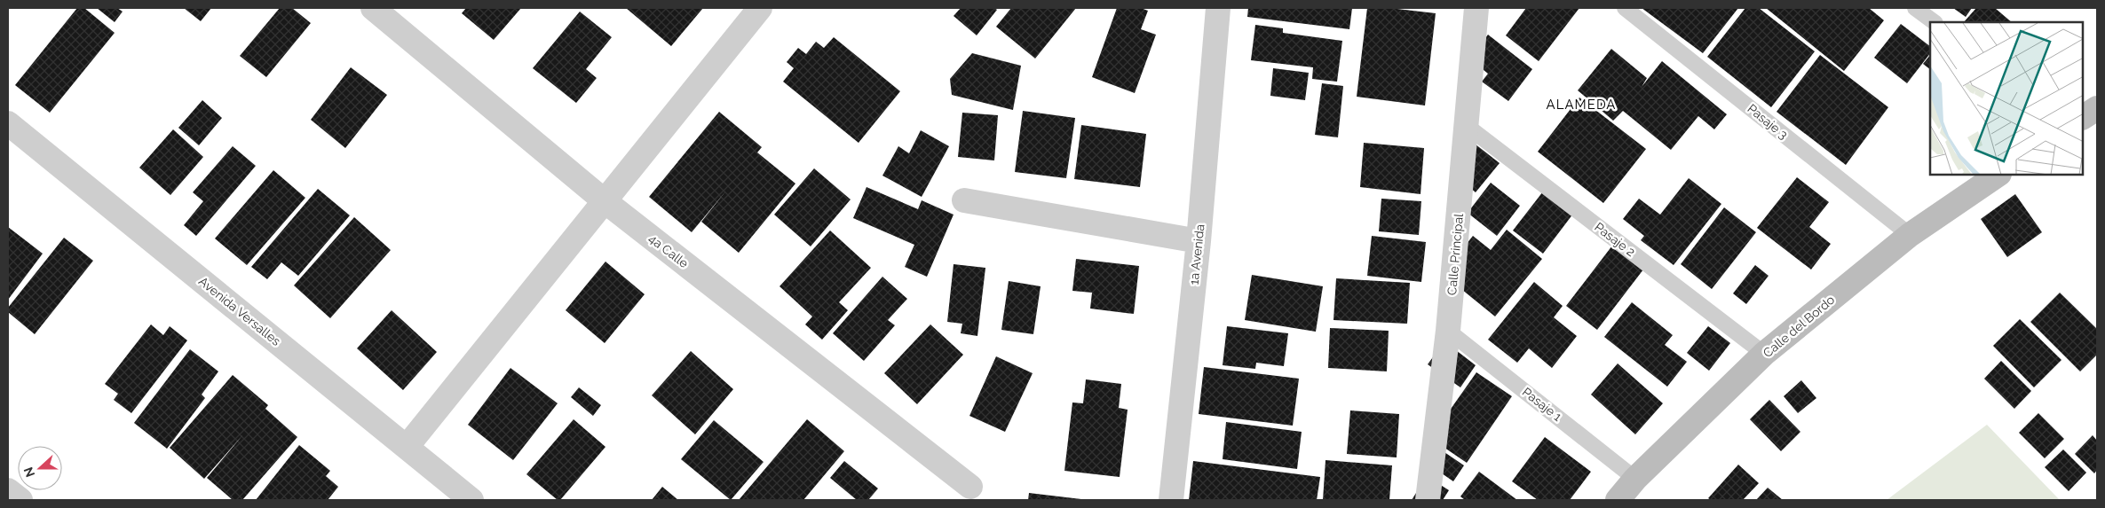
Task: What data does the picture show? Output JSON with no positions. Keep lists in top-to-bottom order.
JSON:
{
  "streets": {
    "street": [
      "4a Calle",
      "1a Avenida",
      "Calle Principal",
      "Avenida Versalles",
      "Calle del Bordo"
    ],
    "lane": ["Pasaje 3", "Pasaje 2", "Pasaje 1"]
  },
  "crossings": [
    ["Pasaje 3", "Calle del Bordo"],
    ["Pasaje 2", "Calle Principal"],
    ["Pasaje 2", "Calle del Bordo"],
    ["Calle Principal", "Pasaje 1"],
    ["Calle del Bordo", "Pasaje 1"]
  ],
  "districts": ["ALAMEDA"],
  "north": "left"
}
